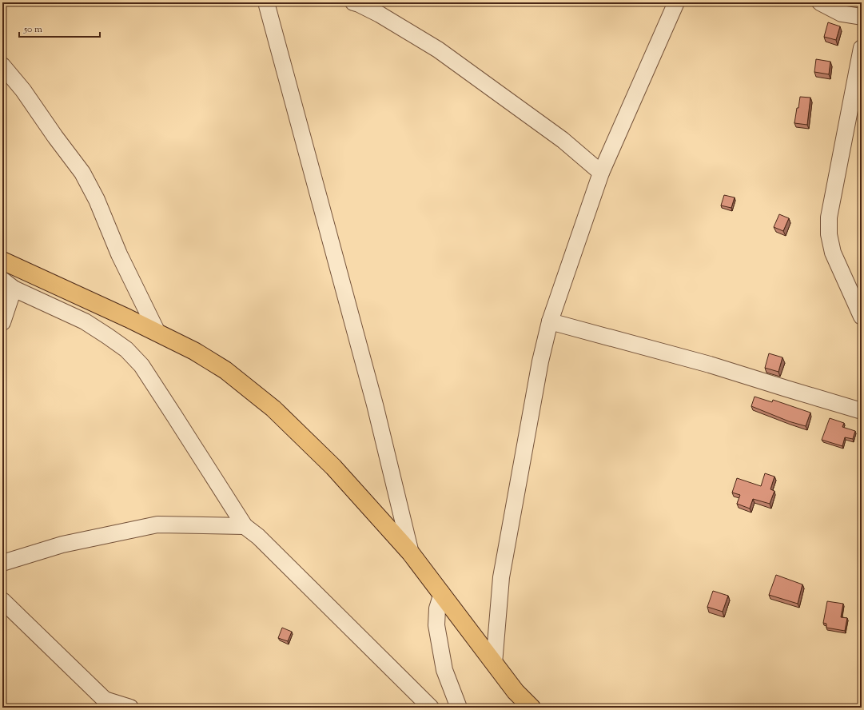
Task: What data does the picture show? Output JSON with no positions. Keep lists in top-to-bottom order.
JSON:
{
  "scale_bar": "50 m"
}
